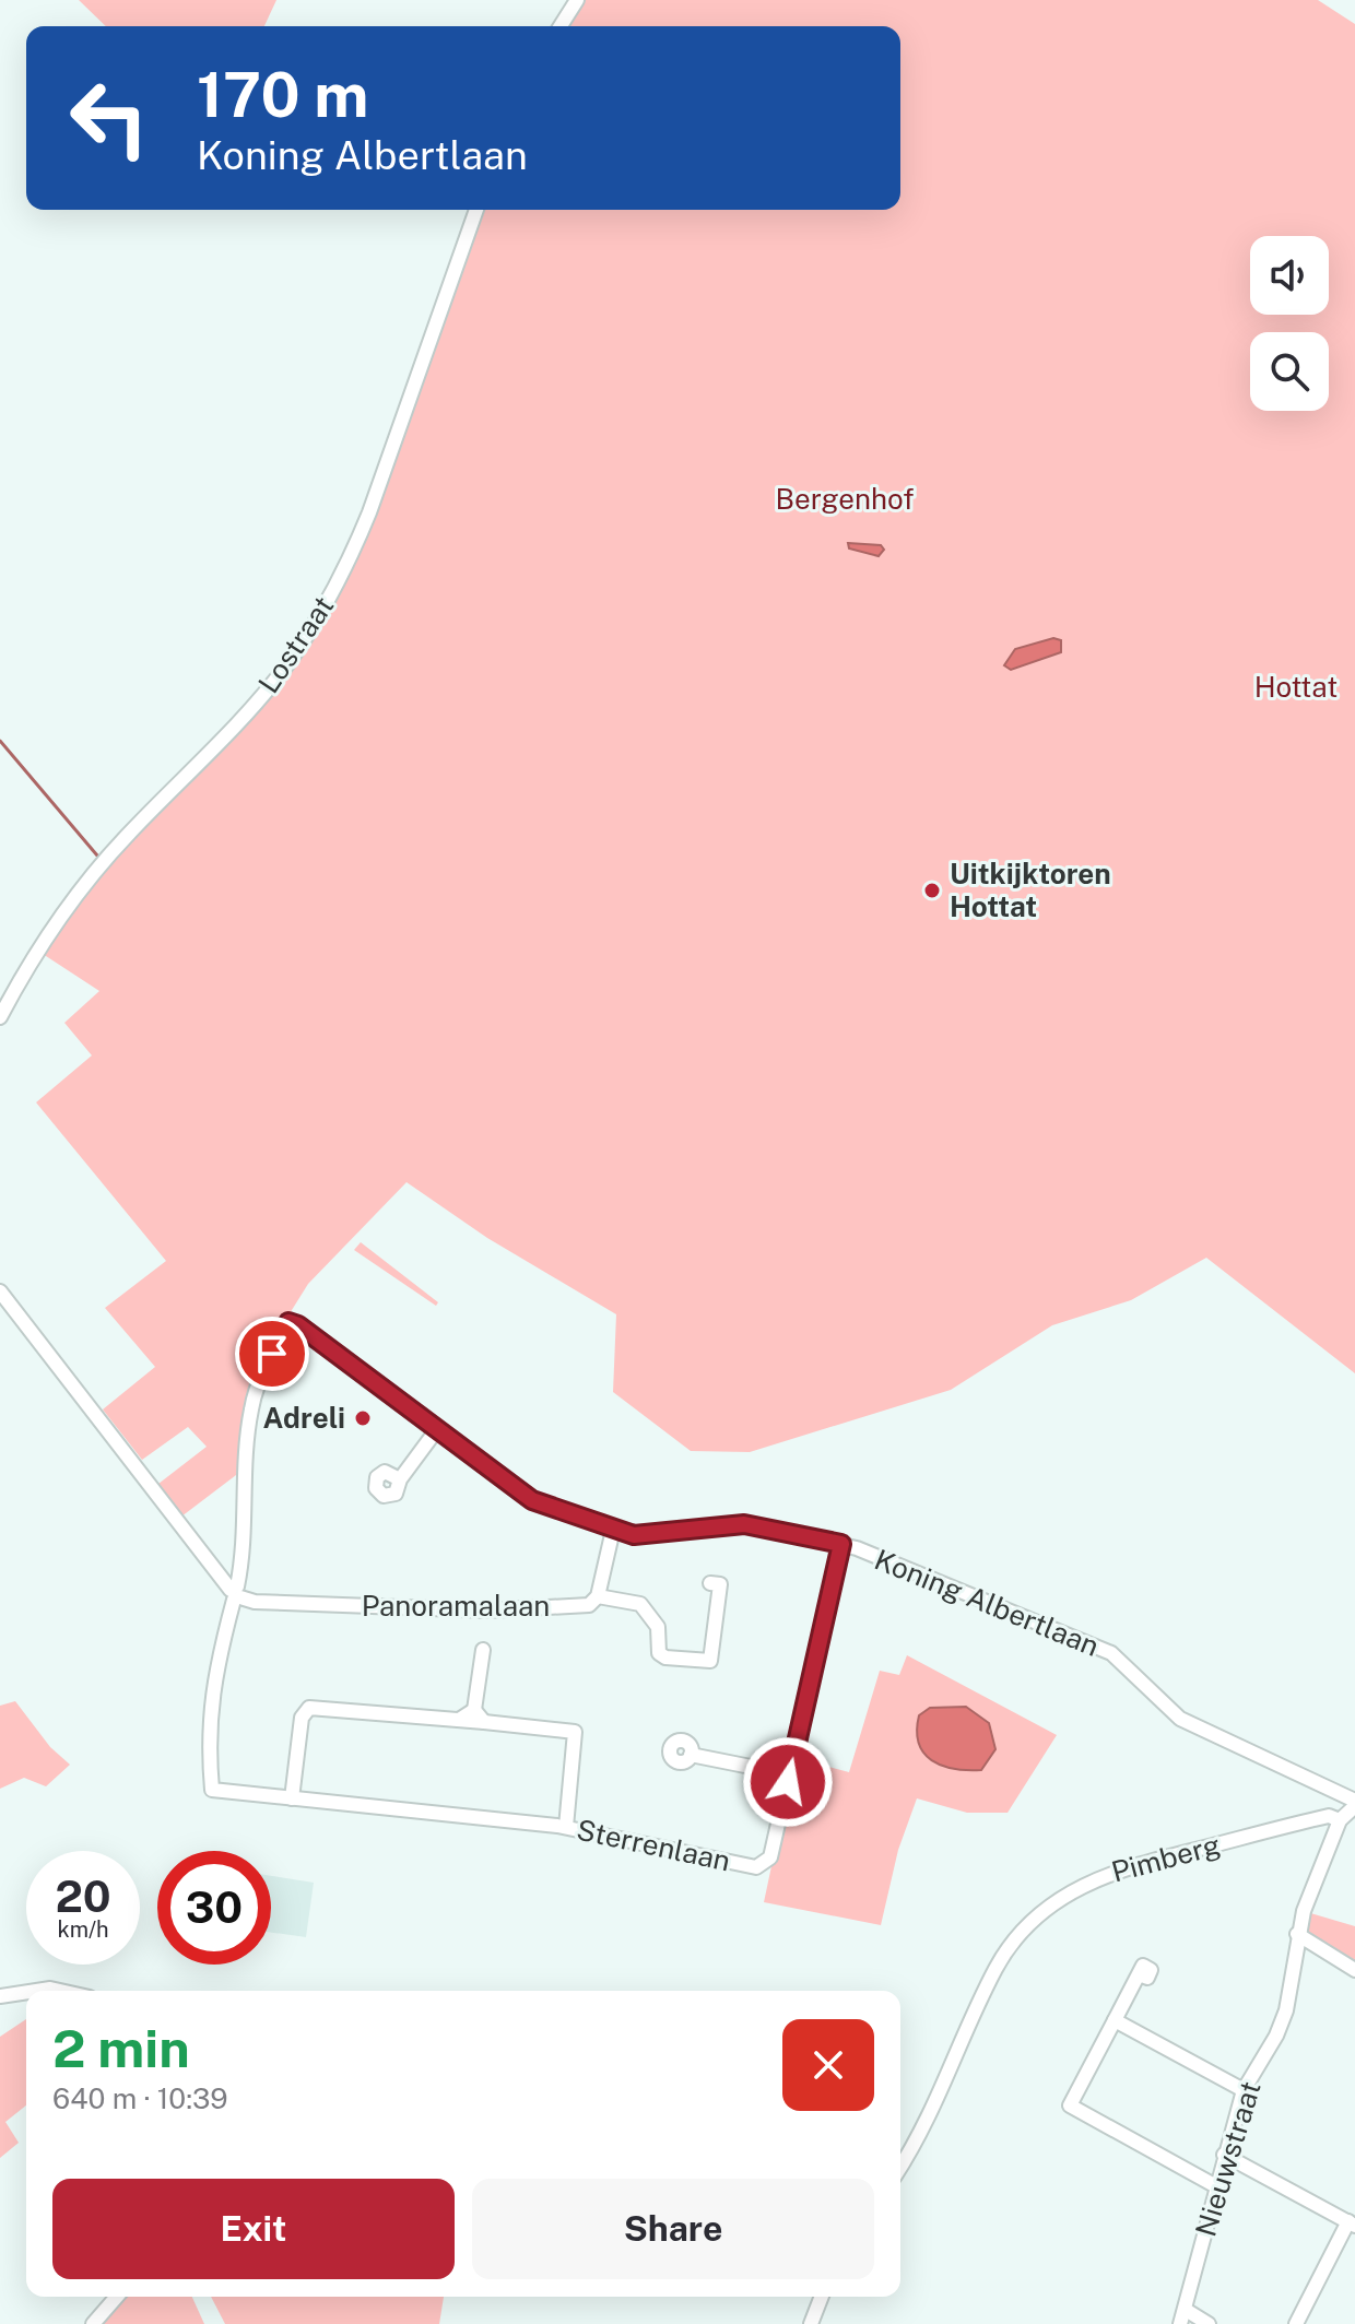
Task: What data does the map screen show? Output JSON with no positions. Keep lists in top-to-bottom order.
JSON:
{
  "streets": {
    "street": [
      "Lostraat",
      "Koning Albertlaan",
      "Panoramalaan",
      "Sterrenlaan",
      "Pimberg",
      "Nieuwstraat"
    ]
  },
  "crossings": [
    ["Koning Albertlaan", "Panoramalaan"],
    ["Koning Albertlaan", "Sterrenlaan"],
    ["Koning Albertlaan", "Nieuwstraat"],
    ["Panoramalaan", "Sterrenlaan"],
    ["Pimberg", "Nieuwstraat"]
  ],
  "parks": ["Bergenhof", "Hottat"],
  "places": ["Uitkijktoren Hottat", "Adreli"],
  "page": {
    "turn": ["170 m", "Koning Albertlaan"],
    "speed": "20 km/h",
    "limit": "30",
    "heading": ["2 min", "640 m · 10:39"],
    "buttons": ["Exit", "Share"]
  }
}
